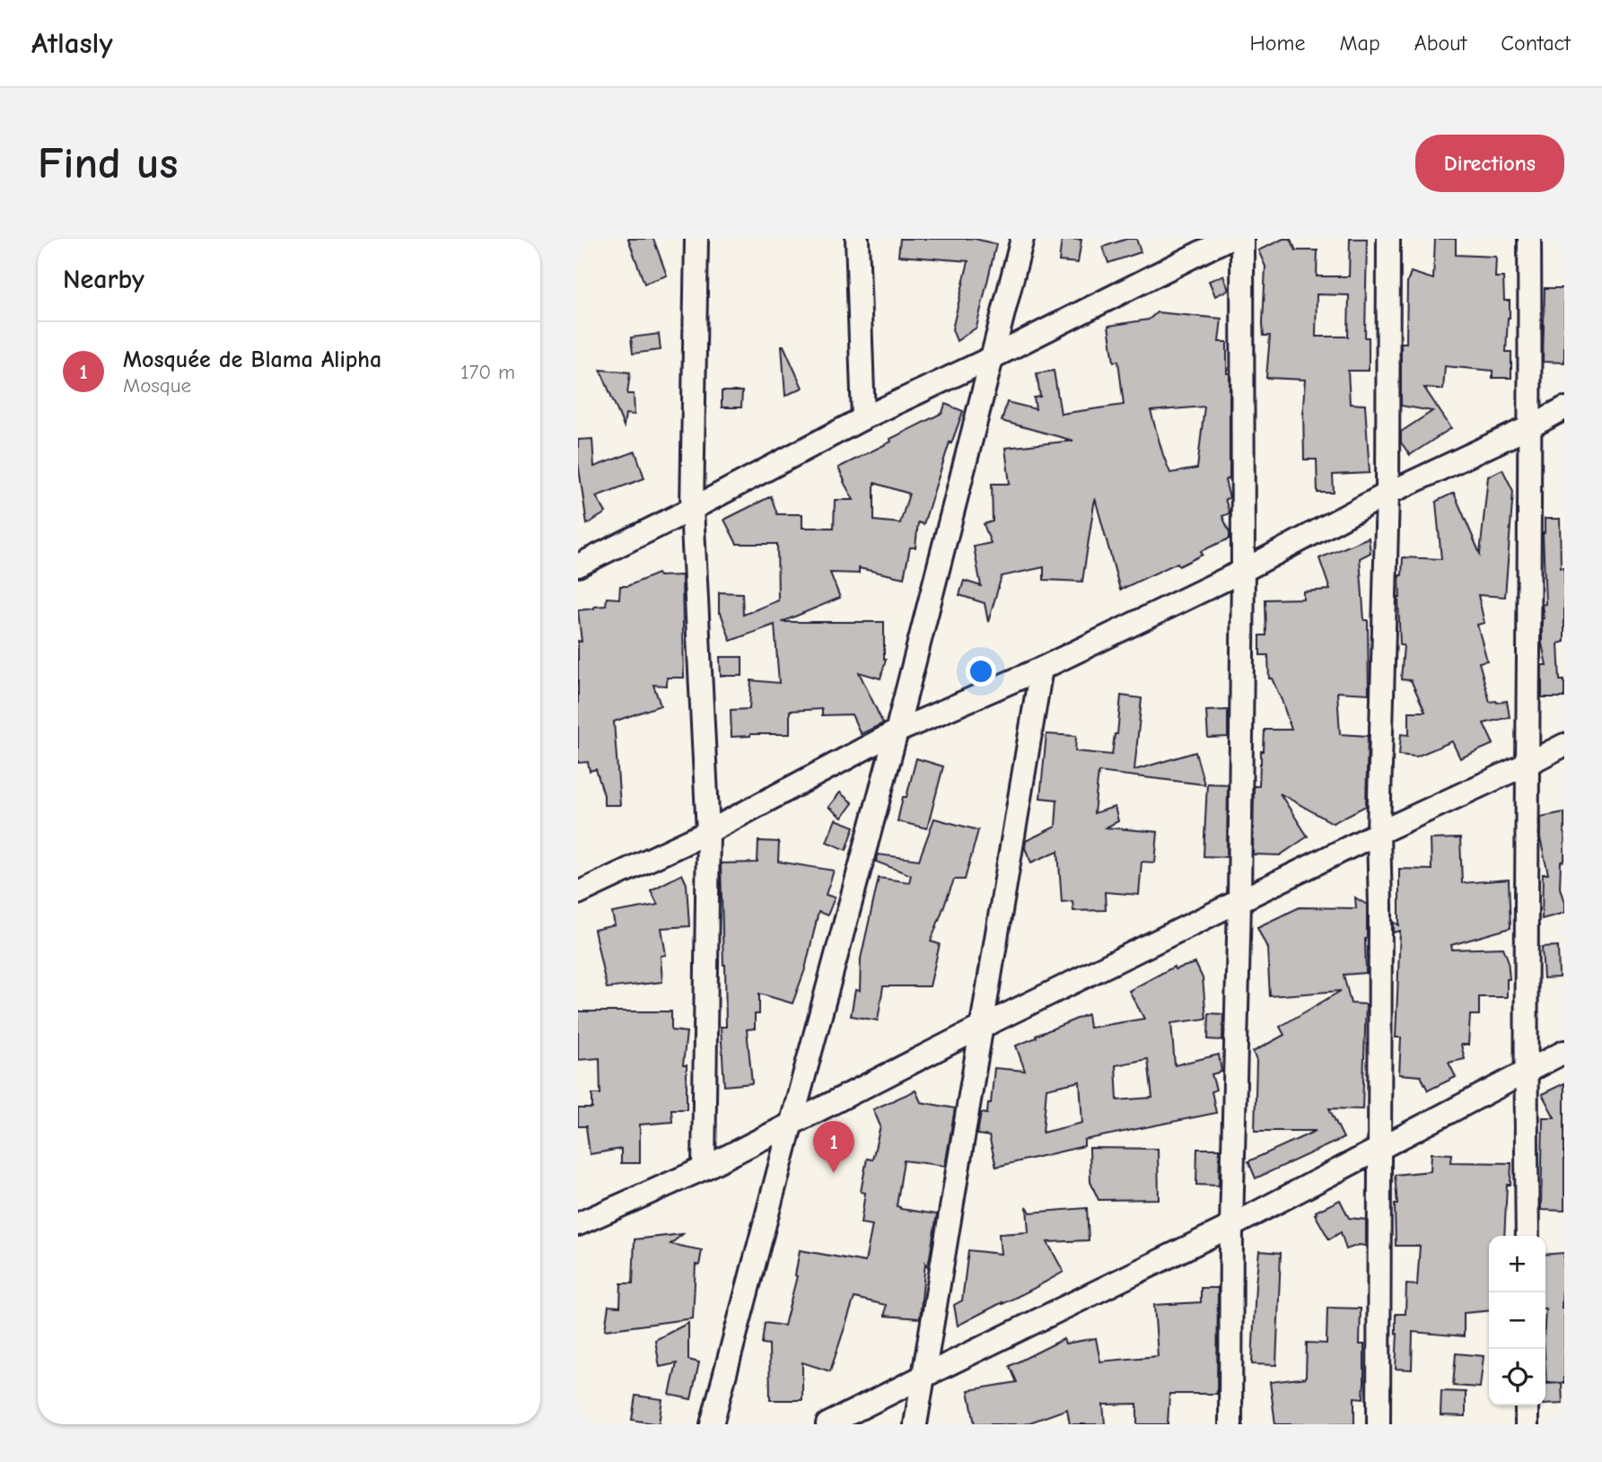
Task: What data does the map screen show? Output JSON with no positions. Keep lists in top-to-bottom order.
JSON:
{
  "page": {
    "header": "Atlasly",
    "nav": [
      "Home",
      "Map",
      "About",
      "Contact"
    ],
    "buttons": "Directions",
    "title": "Find us",
    "heading": "Nearby",
    "list": [
      {
        "mark": "1",
        "name": "Mosquée de Blama Alipha",
        "note": "Mosque",
        "value": "170 m"
      }
    ],
    "pins": "1",
    "map_buttons": ["+", "−"]
  }
}
